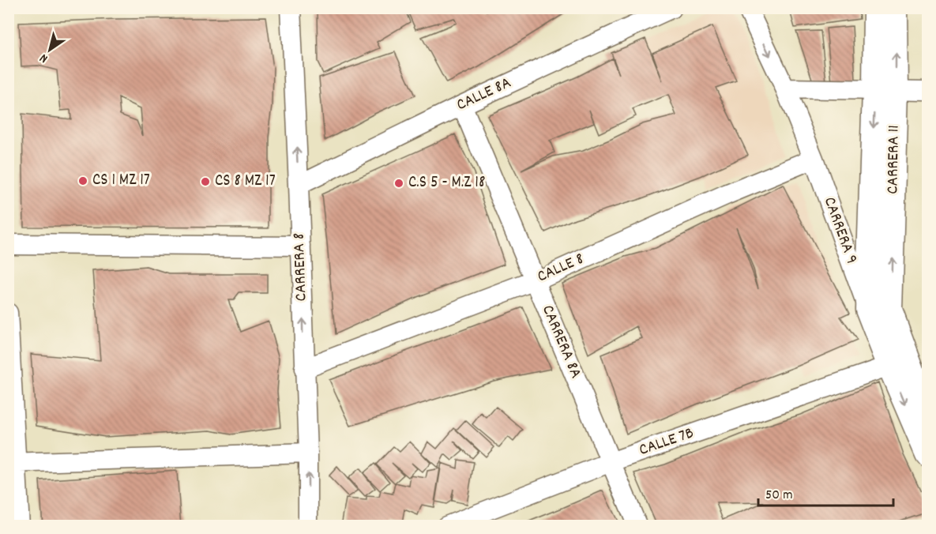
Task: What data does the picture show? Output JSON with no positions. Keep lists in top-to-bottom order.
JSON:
{
  "streets": {
    "main road": ["CARRERA 11", "CARRERA 9"],
    "street": [
      "CALLE 8A",
      "CARRERA 8",
      "CALLE 8",
      "CARRERA 8A",
      "CALLE 7B"
    ]
  },
  "crossings": [
    ["CALLE 8A", "CARRERA 8"],
    ["CALLE 8A", "CARRERA 8A"],
    ["CARRERA 11", "CARRERA 9"],
    ["CARRERA 9", "CALLE 8"],
    ["CARRERA 9", "CALLE 7B"],
    ["CARRERA 8", "CALLE 8"],
    ["CALLE 8", "CARRERA 8A"],
    ["CARRERA 8A", "CALLE 7B"]
  ],
  "one_way": ["CARRERA 8"],
  "places": ["CS 1 MZ 17", "CS 8 MZ 17", "C.S 5 - M.Z 18"],
  "scale_bar": "50 m",
  "north": "bottom left"
}
